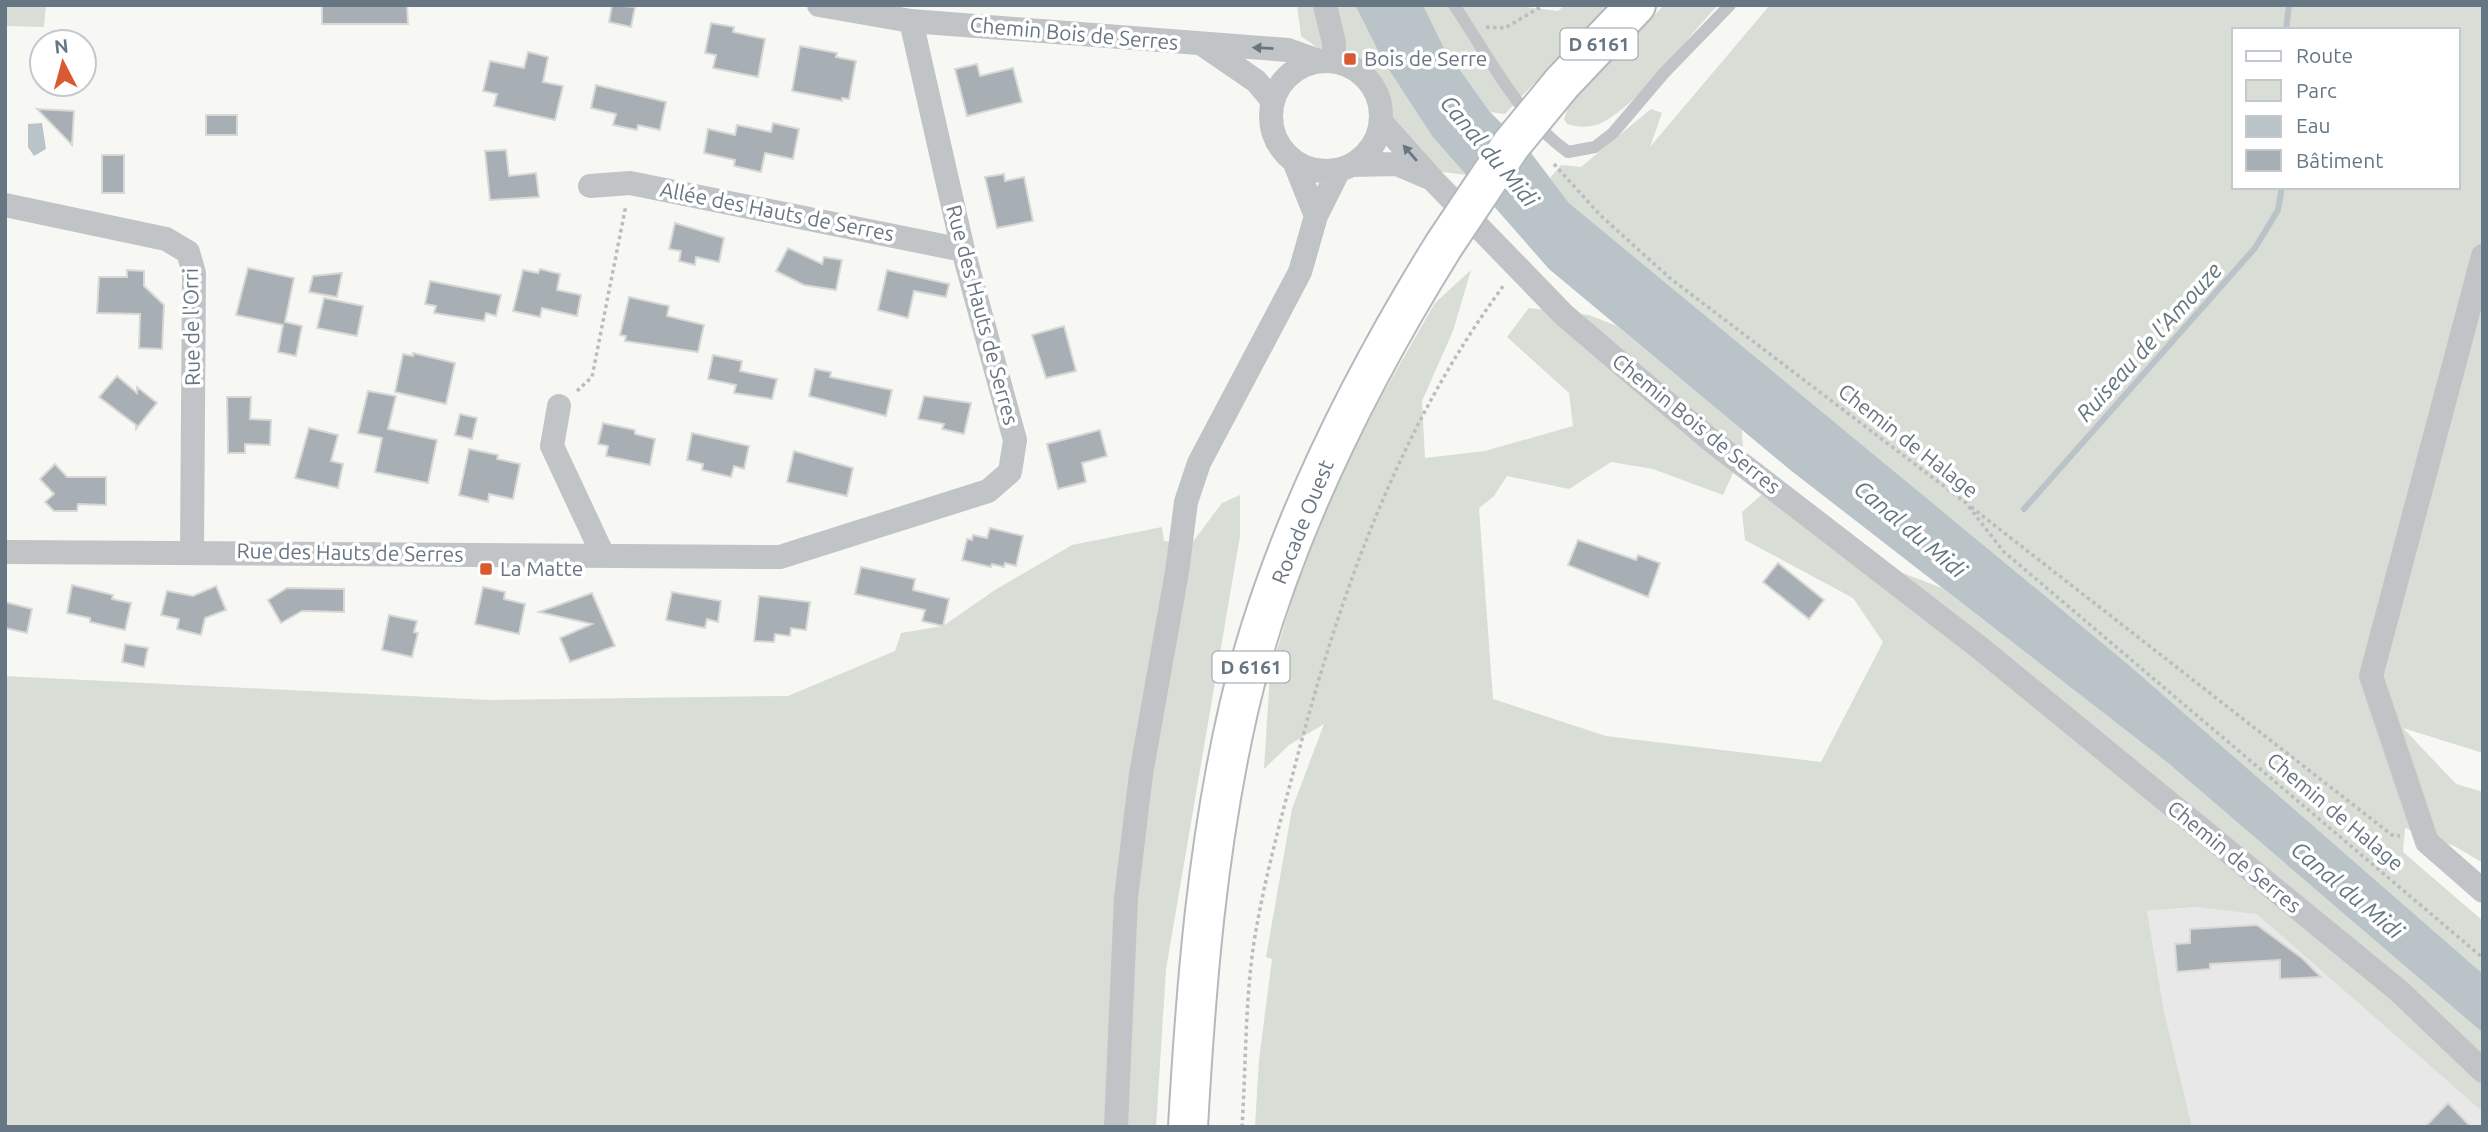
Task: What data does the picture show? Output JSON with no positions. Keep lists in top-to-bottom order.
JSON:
{
  "streets": {
    "main road": ["D 6161", "Rocade Ouest"],
    "street": [
      "Chemin Bois de Serres",
      "Allée des Hauts de Serres",
      "Rue des Hauts de Serres",
      "Rue de l'Orri",
      "Chemin de Serres"
    ],
    "path": ["Chemin de Halage"]
  },
  "crossings": [
    ["Chemin Bois de Serres", "Rue des Hauts de Serres"],
    ["Chemin Bois de Serres", "Chemin de Serres"],
    ["Allée des Hauts de Serres", "Rue des Hauts de Serres"],
    ["Rue des Hauts de Serres", "Rue de l'Orri"]
  ],
  "water": ["Canal du Midi", "Ruiseau de l'Amouze"],
  "places": {
    "transit": ["Bois de Serre", "La Matte"]
  },
  "legend": [
    "Route",
    "Parc",
    "Eau",
    "Bâtiment"
  ],
  "north": "top"
}
